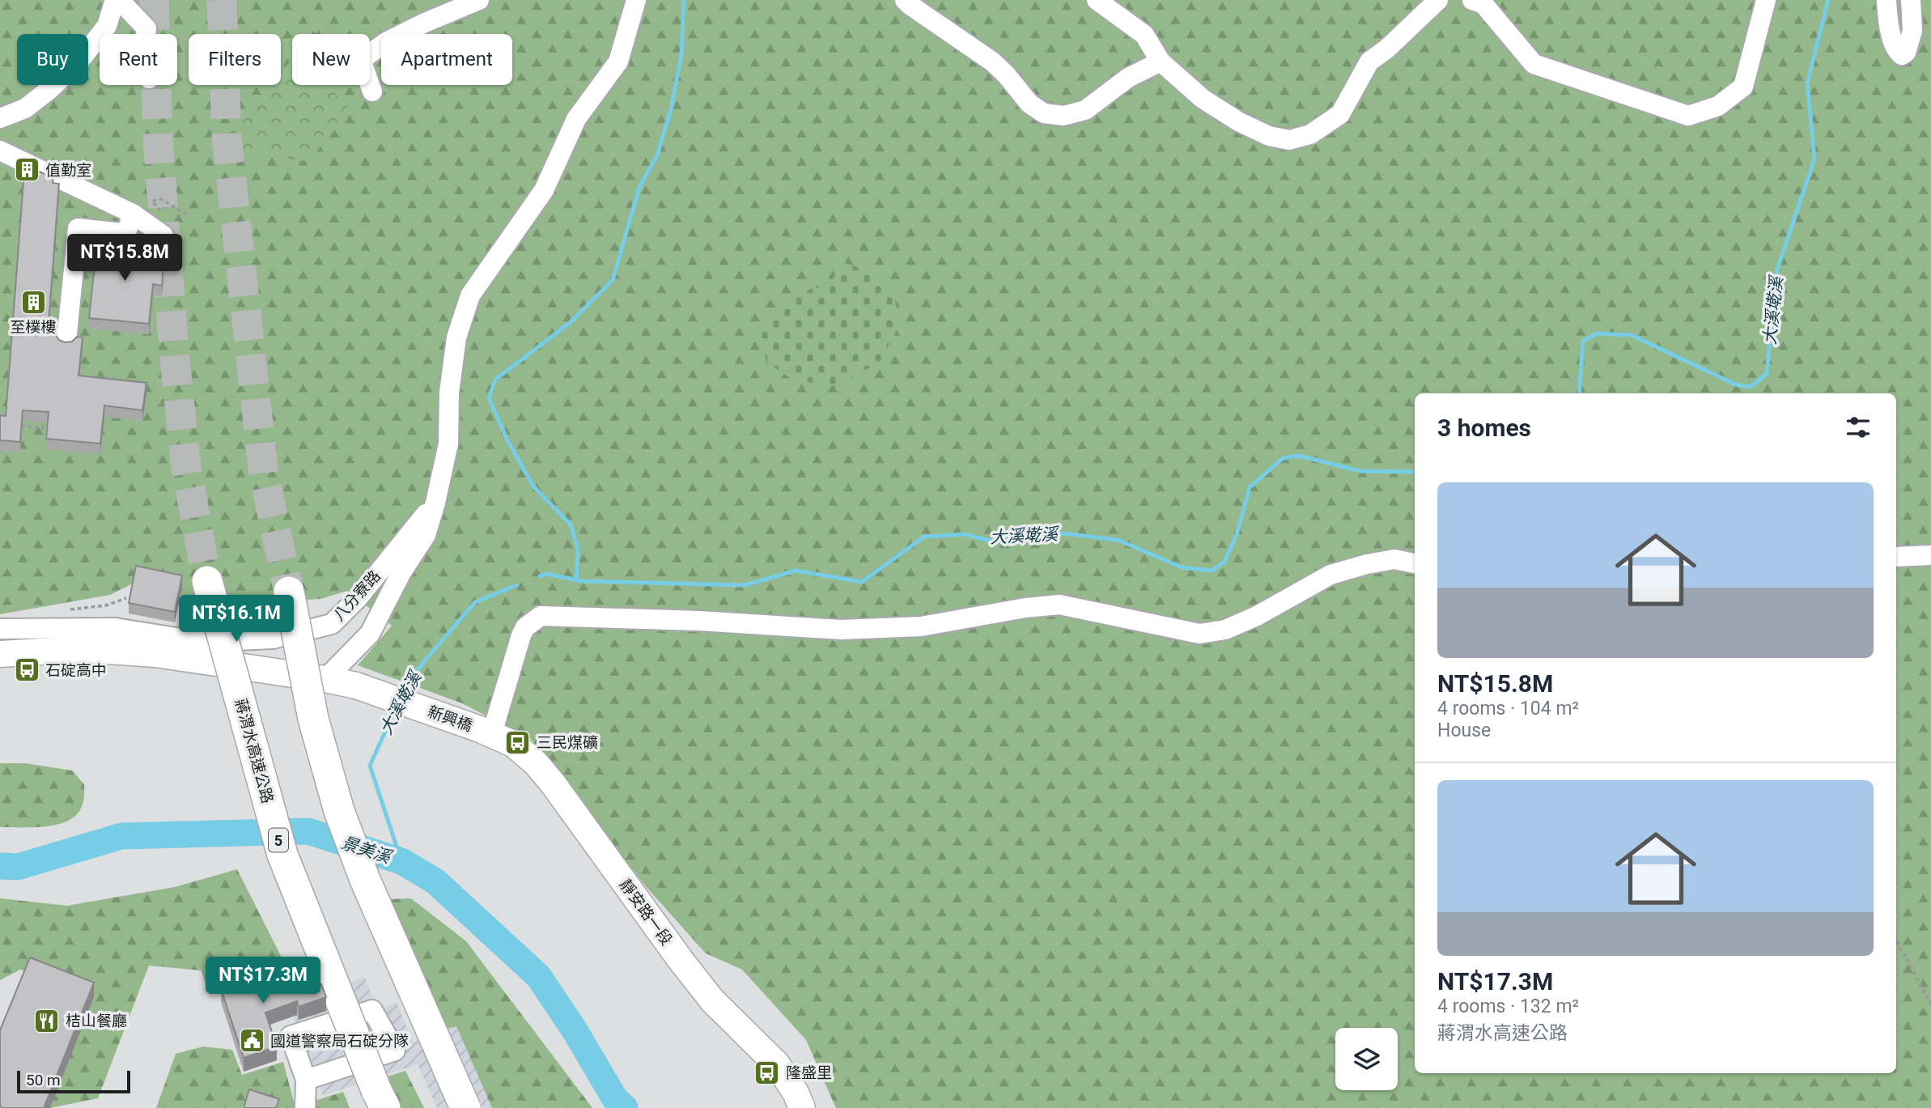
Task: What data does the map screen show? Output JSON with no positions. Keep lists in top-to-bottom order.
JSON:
{
  "streets": {
    "highway": ["蔣渭水高速公路", "5"],
    "main road": ["新興橋", "靜安路一段"],
    "street": ["八分寮路"]
  },
  "crossings": [
    ["新興橋", "靜安路一段"]
  ],
  "water": ["大溪墘溪", "景美溪"],
  "places": {
    "building": ["值勤室", "至樸樓"],
    "bus stop": ["石碇高中", "三民煤礦", "隆盛里"],
    "restaurant": ["桔山餐廳"],
    "public building": ["國道警察局石碇分隊"]
  },
  "scale_bar": "50 m",
  "page": {
    "chip": [
      "Buy",
      "Rent",
      "Filters",
      "New",
      "Apartment"
    ],
    "price": ["NT$15.8M", "NT$16.1M", "NT$17.3M"],
    "heading": "3 homes",
    "list": [
      {
        "name": "NT$15.8M",
        "note": "4 rooms · 104 m² · House"
      },
      {
        "name": "NT$17.3M",
        "note": "4 rooms · 132 m² · 蔣渭水高速公路"
      }
    ],
    "scale": "50 m"
  }
}
